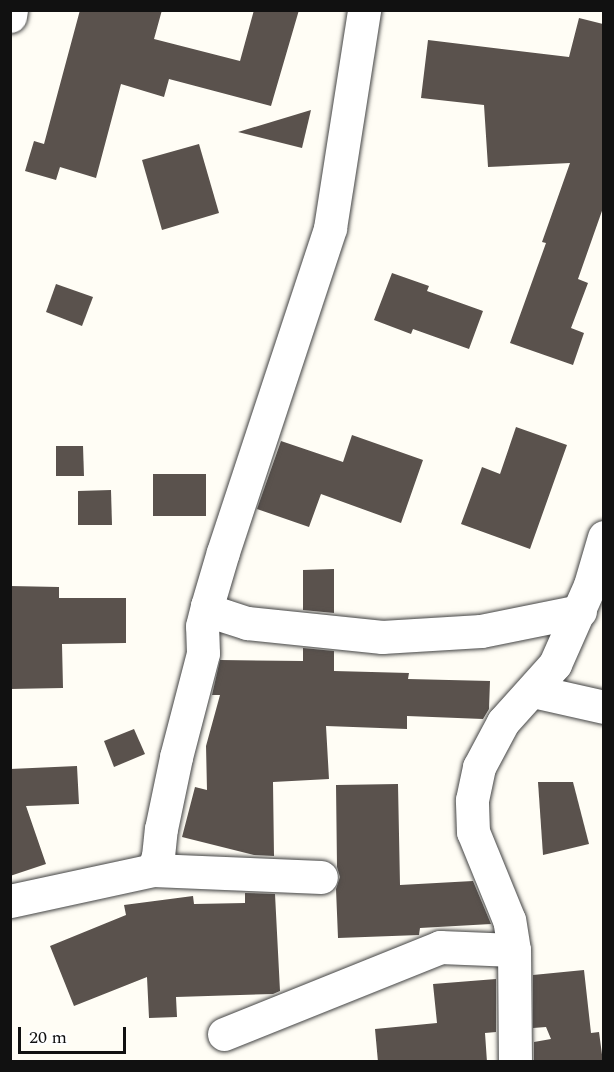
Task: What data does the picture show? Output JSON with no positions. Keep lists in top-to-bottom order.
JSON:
{
  "scale_bar": "20 m"
}
